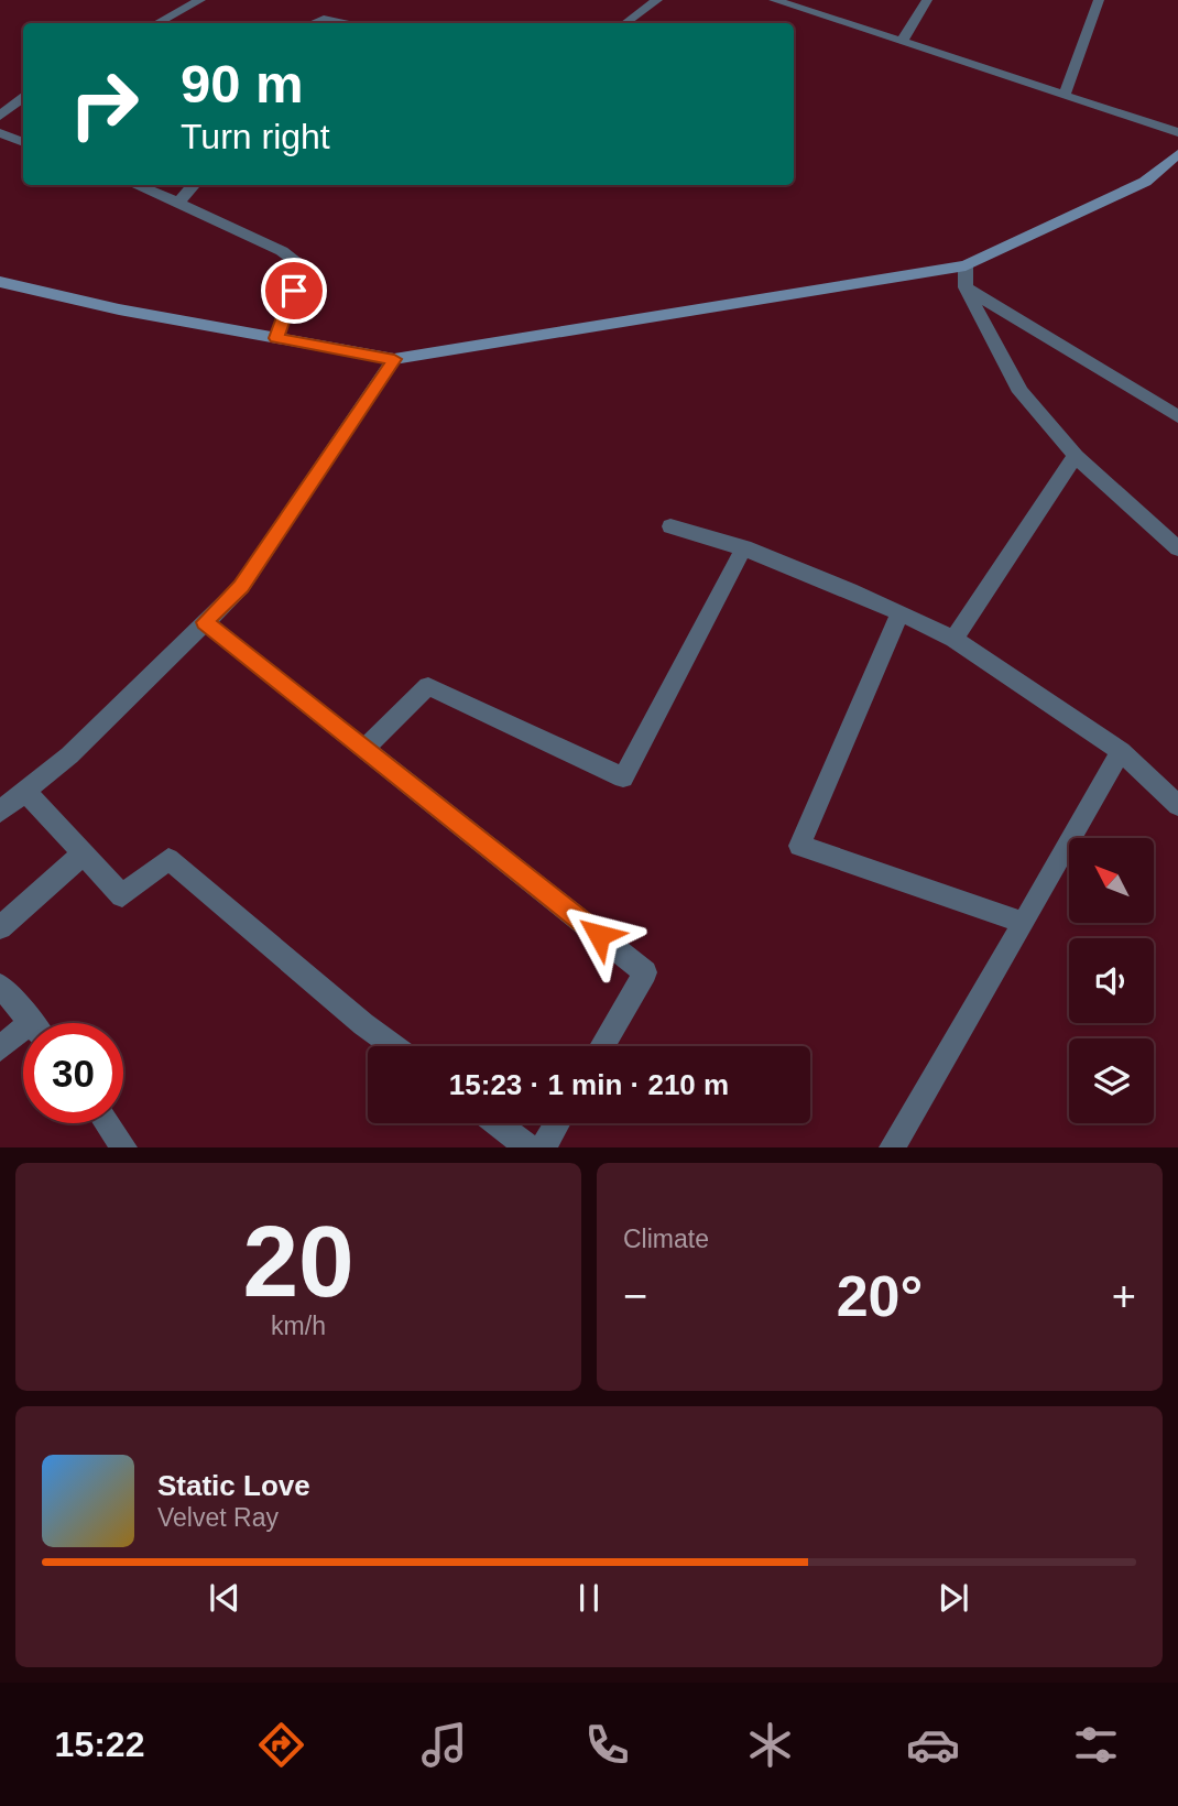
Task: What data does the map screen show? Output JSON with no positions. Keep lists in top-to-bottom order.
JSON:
{
  "north": "top left",
  "page": {
    "turn": ["90 m", "Turn right"],
    "limit": "30",
    "trip": "15:23 · 1 min · 210 m",
    "tile": [
      ["20", "km/h"],
      "Climate"
    ],
    "heat": ["−", "20°", "+"],
    "song": ["Static Love", "Velvet Ray"],
    "tabs": "15:22"
  }
}
